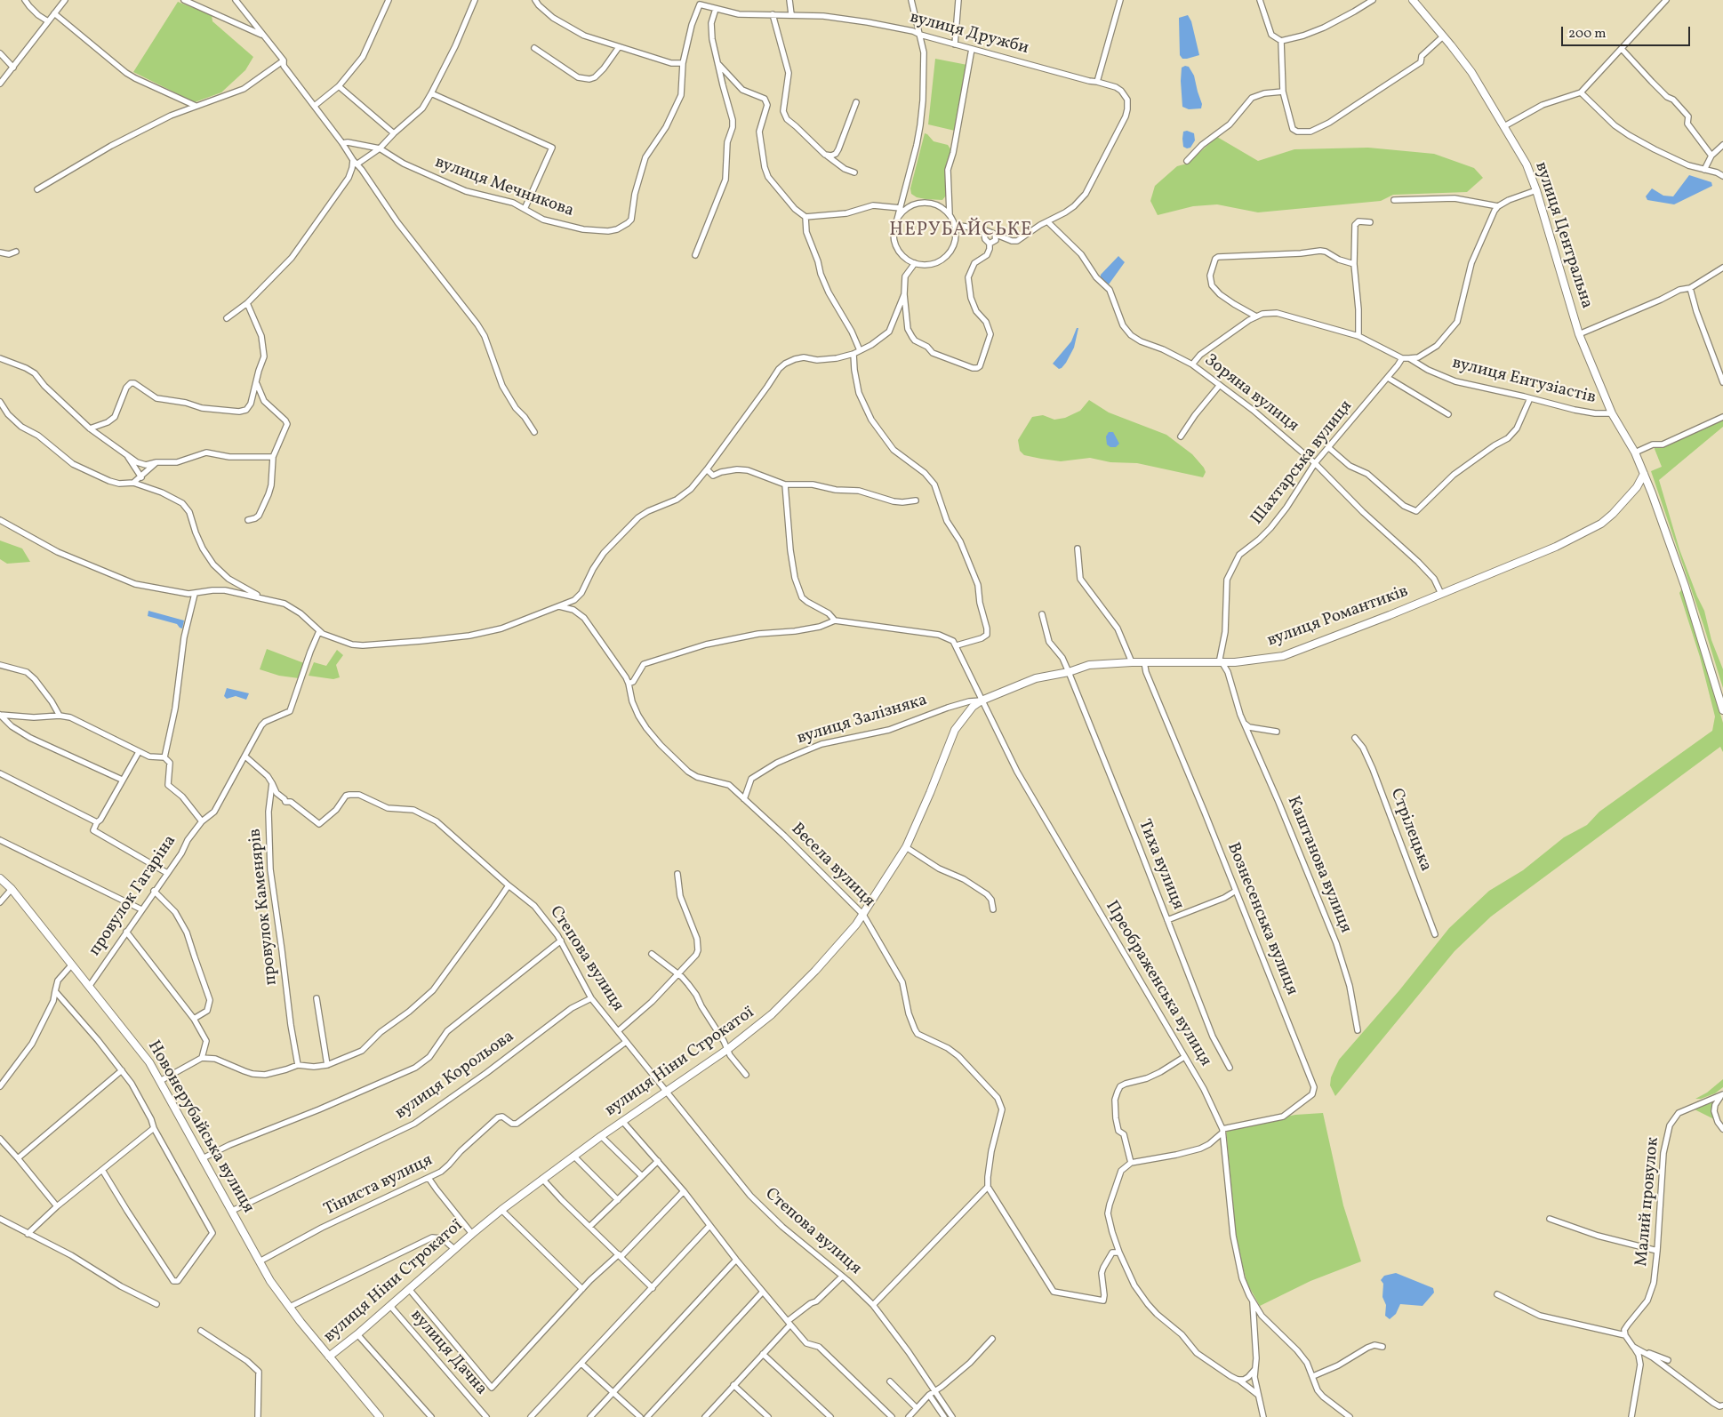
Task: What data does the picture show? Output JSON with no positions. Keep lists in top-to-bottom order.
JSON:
{
  "streets": {
    "street": [
      "вулиця Дружби",
      "вулиця Мечникова",
      "вулиця Центральна",
      "вулиця Ентузіастів",
      "Зоряна вулиця",
      "Шахтарська вулиця",
      "вулиця Романтиків",
      "вулиця Залізняка",
      "Стрілецька",
      "Тиха вулиця",
      "Каштанова вулиця",
      "Весела вулиця",
      "провулок Гагаріна",
      "провулок Каменярів",
      "Вознесенська вулиця",
      "Степова вулиця",
      "Преображенська вулиця",
      "вулиця Ніни Строкатої",
      "вулиця Корольова",
      "Новонерубайська вулиця",
      "Тіниста вулиця",
      "Малий провулок",
      "вулиця Дачна"
    ]
  },
  "crossings": [
    ["вулиця Дружби", "вулиця Мечникова"],
    ["вулиця Дружби", "Зоряна вулиця"],
    ["вулиця Центральна", "вулиця Ентузіастів"],
    ["вулиця Центральна", "вулиця Романтиків"],
    ["вулиця Ентузіастів", "Зоряна вулиця"],
    ["вулиця Ентузіастів", "Шахтарська вулиця"],
    ["Зоряна вулиця", "Шахтарська вулиця"],
    ["Зоряна вулиця", "вулиця Романтиків"],
    ["Шахтарська вулиця", "вулиця Романтиків"],
    ["Шахтарська вулиця", "Каштанова вулиця"],
    ["вулиця Романтиків", "вулиця Залізняка"],
    ["вулиця Романтиків", "Тиха вулиця"],
    ["вулиця Романтиків", "Каштанова вулиця"],
    ["вулиця Романтиків", "Вознесенська вулиця"],
    ["вулиця Романтиків", "Преображенська вулиця"],
    ["вулиця Романтиків", "вулиця Ніни Строкатої"],
    ["вулиця Залізняка", "Весела вулиця"],
    ["вулиця Залізняка", "Преображенська вулиця"],
    ["вулиця Залізняка", "вулиця Ніни Строкатої"],
    ["Весела вулиця", "вулиця Ніни Строкатої"],
    ["провулок Гагаріна", "Новонерубайська вулиця"],
    ["провулок Каменярів", "Степова вулиця"],
    ["Вознесенська вулиця", "Преображенська вулиця"],
    ["Степова вулиця", "вулиця Ніни Строкатої"],
    ["Степова вулиця", "вулиця Корольова"],
    ["Степова вулиця", "Тіниста вулиця"],
    ["Преображенська вулиця", "вулиця Ніни Строкатої"],
    ["вулиця Ніни Строкатої", "Новонерубайська вулиця"],
    ["вулиця Ніни Строкатої", "вулиця Дачна"],
    ["вулиця Корольова", "Новонерубайська вулиця"],
    ["Новонерубайська вулиця", "Тіниста вулиця"]
  ],
  "districts": ["НЕРУБАЙСЬКЕ"],
  "scale_bar": "200 m"
}
